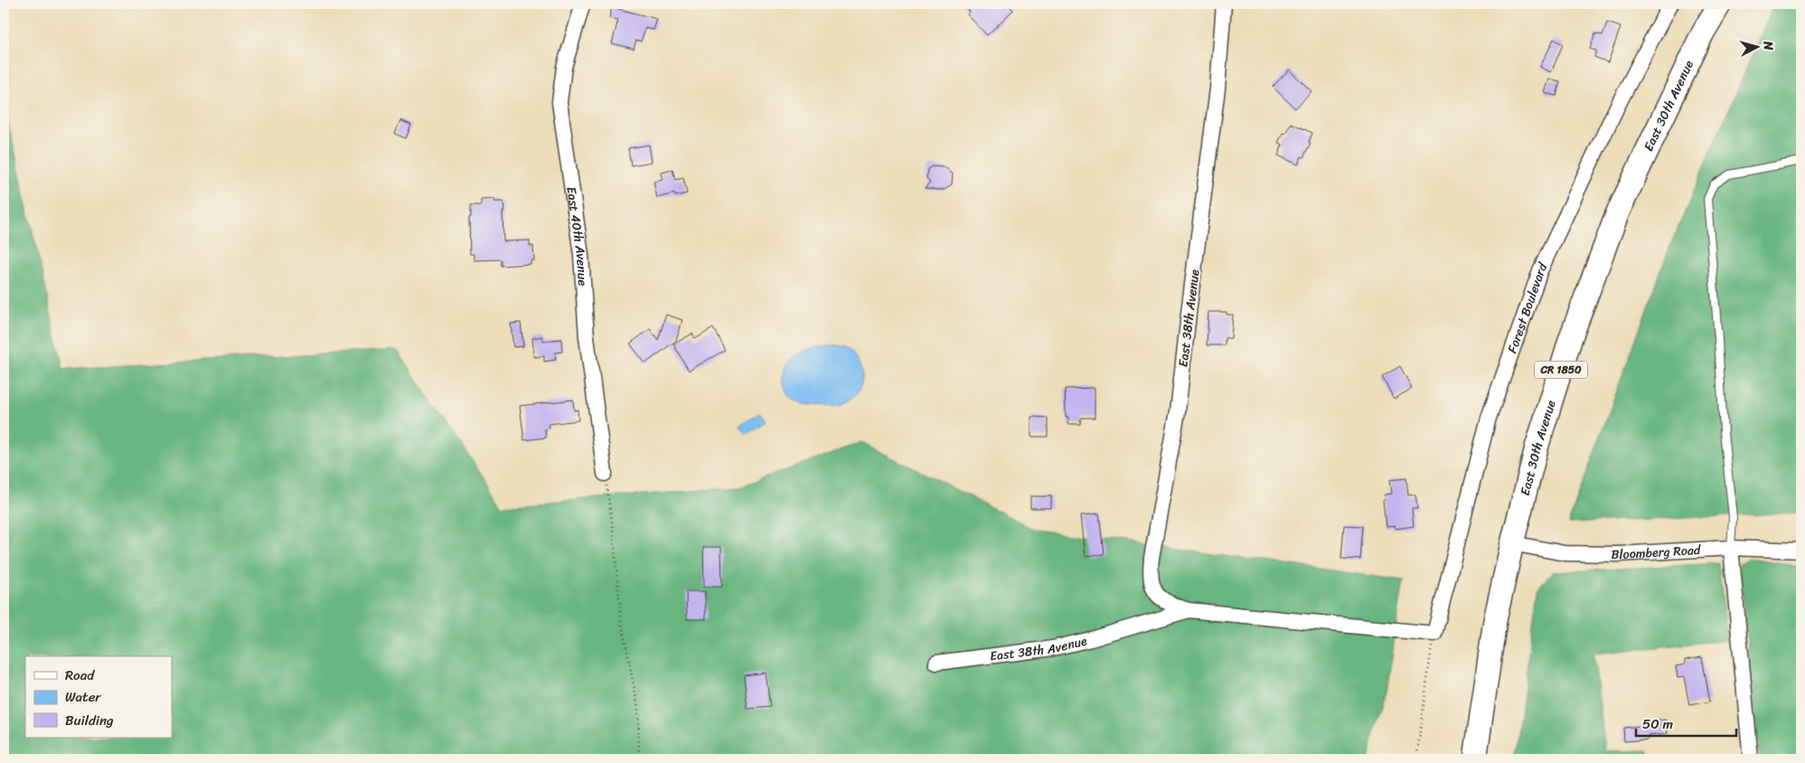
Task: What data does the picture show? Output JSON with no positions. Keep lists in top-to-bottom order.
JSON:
{
  "streets": {
    "main road": ["East 30th Avenue", "CR 1850"],
    "street": [
      "East 40th Avenue",
      "Forest Boulevard",
      "East 38th Avenue",
      "Bloomberg Road"
    ]
  },
  "crossings": [
    ["East 30th Avenue", "Bloomberg Road"],
    ["Forest Boulevard", "East 38th Avenue"]
  ],
  "legend": ["Road", "Water", "Building"],
  "scale_bar": "50 m",
  "north": "right"
}
